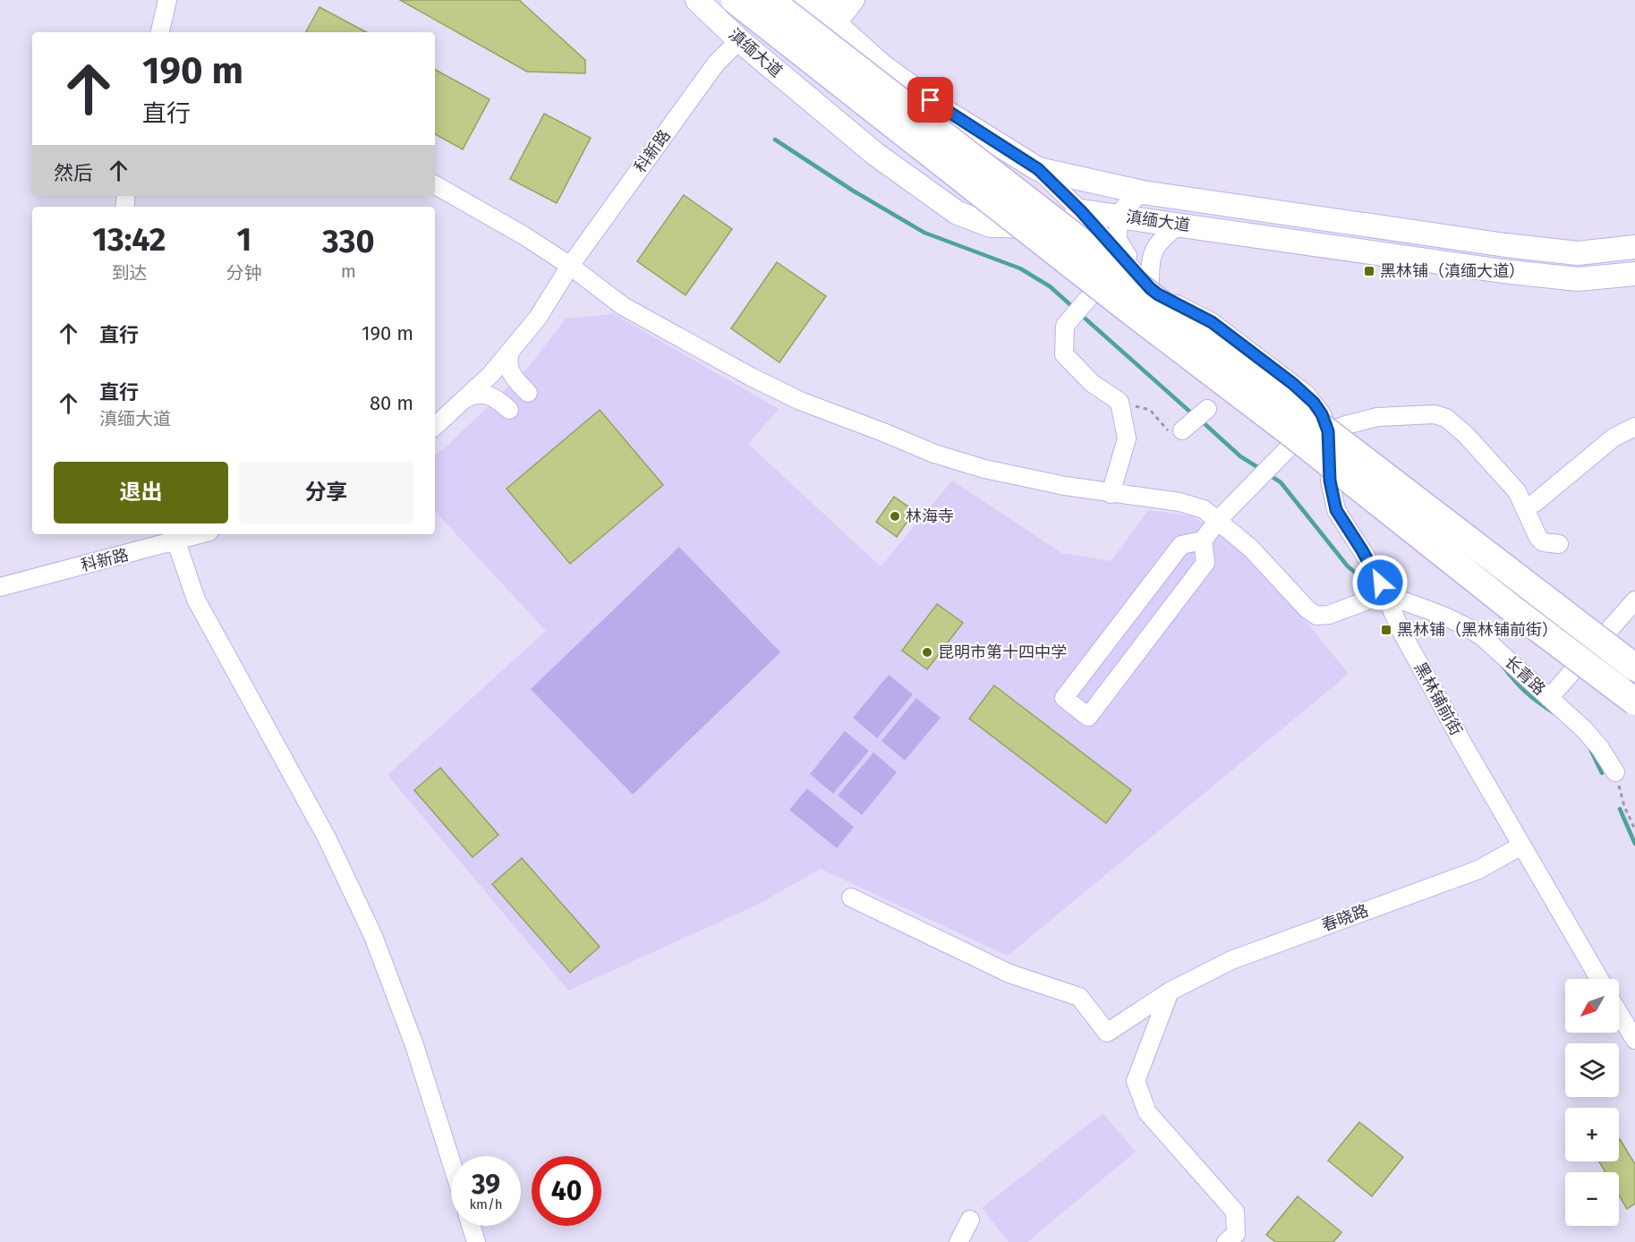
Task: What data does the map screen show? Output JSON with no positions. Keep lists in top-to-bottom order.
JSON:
{
  "streets": {
    "main road": ["滇缅大道"],
    "street": [
      "科新路",
      "长青路",
      "黑林铺前街",
      "春晓路"
    ]
  },
  "crossings": [
    ["滇缅大道", "科新路"],
    ["长青路", "黑林铺前街"],
    ["黑林铺前街", "春晓路"]
  ],
  "places": {
    "transit": ["黑林铺（滇缅大道）", "黑林铺（黑林铺前街）"],
    "other": ["林海寺", "昆明市第十四中学"]
  },
  "north": "bottom left",
  "page": {
    "turn": ["190 m", "直行"],
    "then": "然后",
    "eta": [
      "13:42",
      "到达",
      "1",
      "分钟",
      "330",
      "m"
    ],
    "list": [
      {
        "name": "直行",
        "value": "190 m"
      },
      {
        "name": "直行",
        "note": "滇缅大道",
        "value": "80 m"
      }
    ],
    "buttons": ["退出", "分享"],
    "map_buttons": ["+", "−"],
    "speed": "39 km/h",
    "limit": "40"
  }
}
